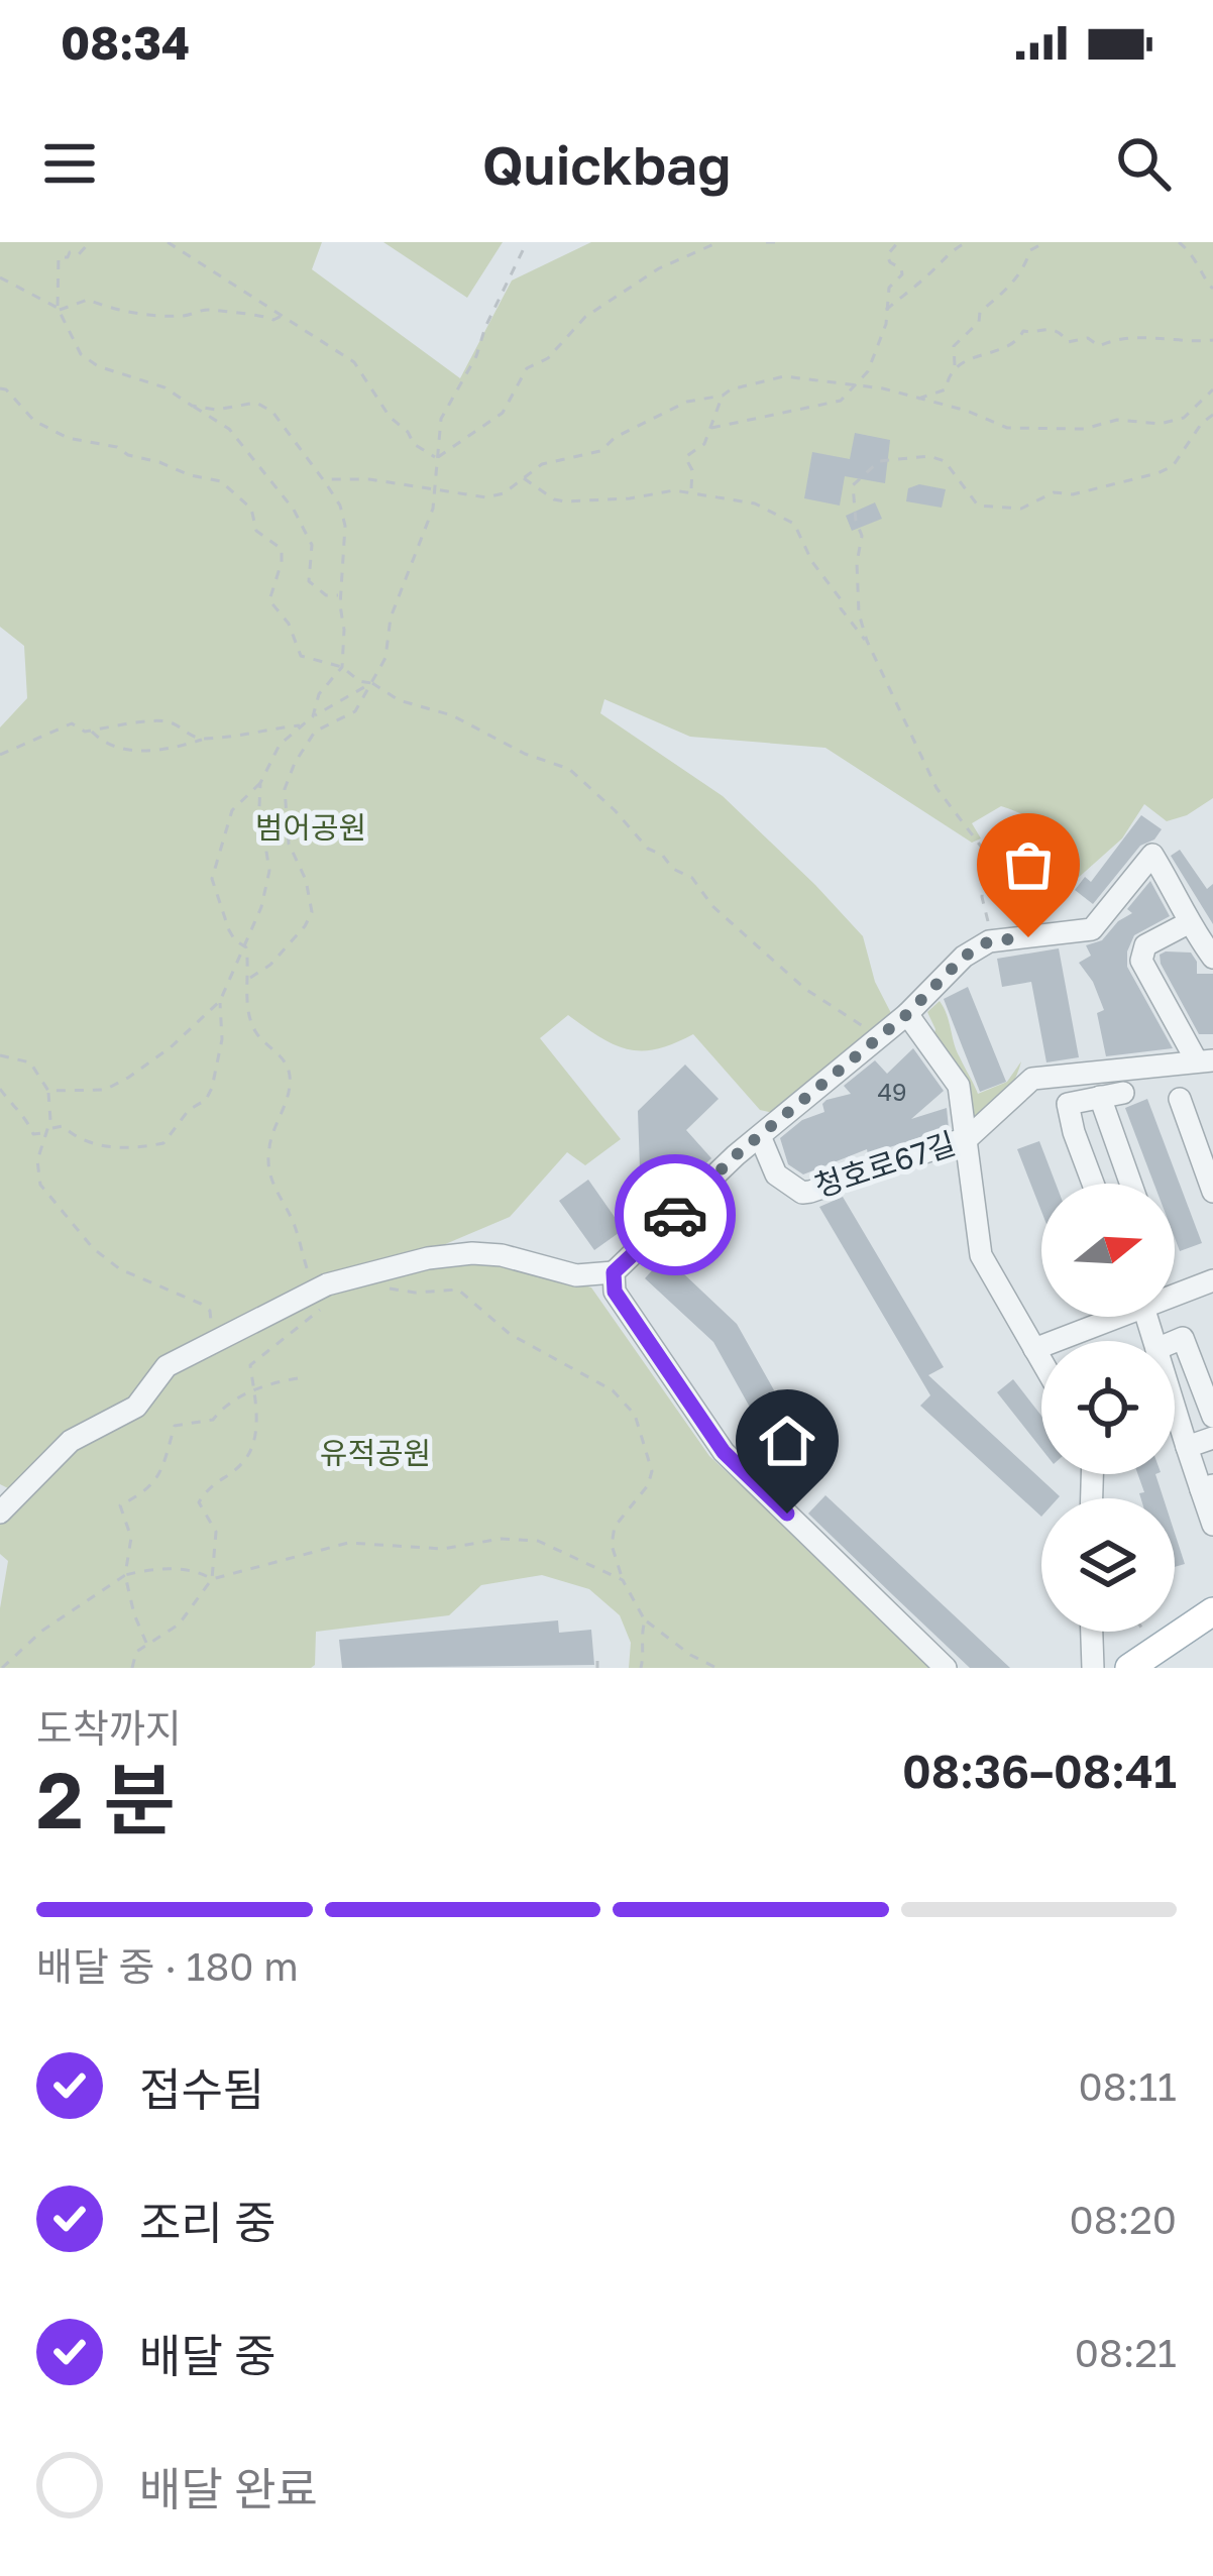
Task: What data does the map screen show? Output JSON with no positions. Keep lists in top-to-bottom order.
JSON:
{
  "streets": {
    "street": ["청호로67길"]
  },
  "parks": ["범어공원", "유적공원"],
  "house_numbers": ["49"],
  "north": "right",
  "page": {
    "status": "08:34",
    "header": "Quickbag",
    "heading": ["2 분", "도착까지", "08:36–08:41"],
    "bar": "배달 중 · 180 m",
    "list": [
      ["접수됨", "08:11"],
      ["조리 중", "08:20"],
      ["배달 중", "08:21"],
      "배달 완료"
    ]
  }
}
